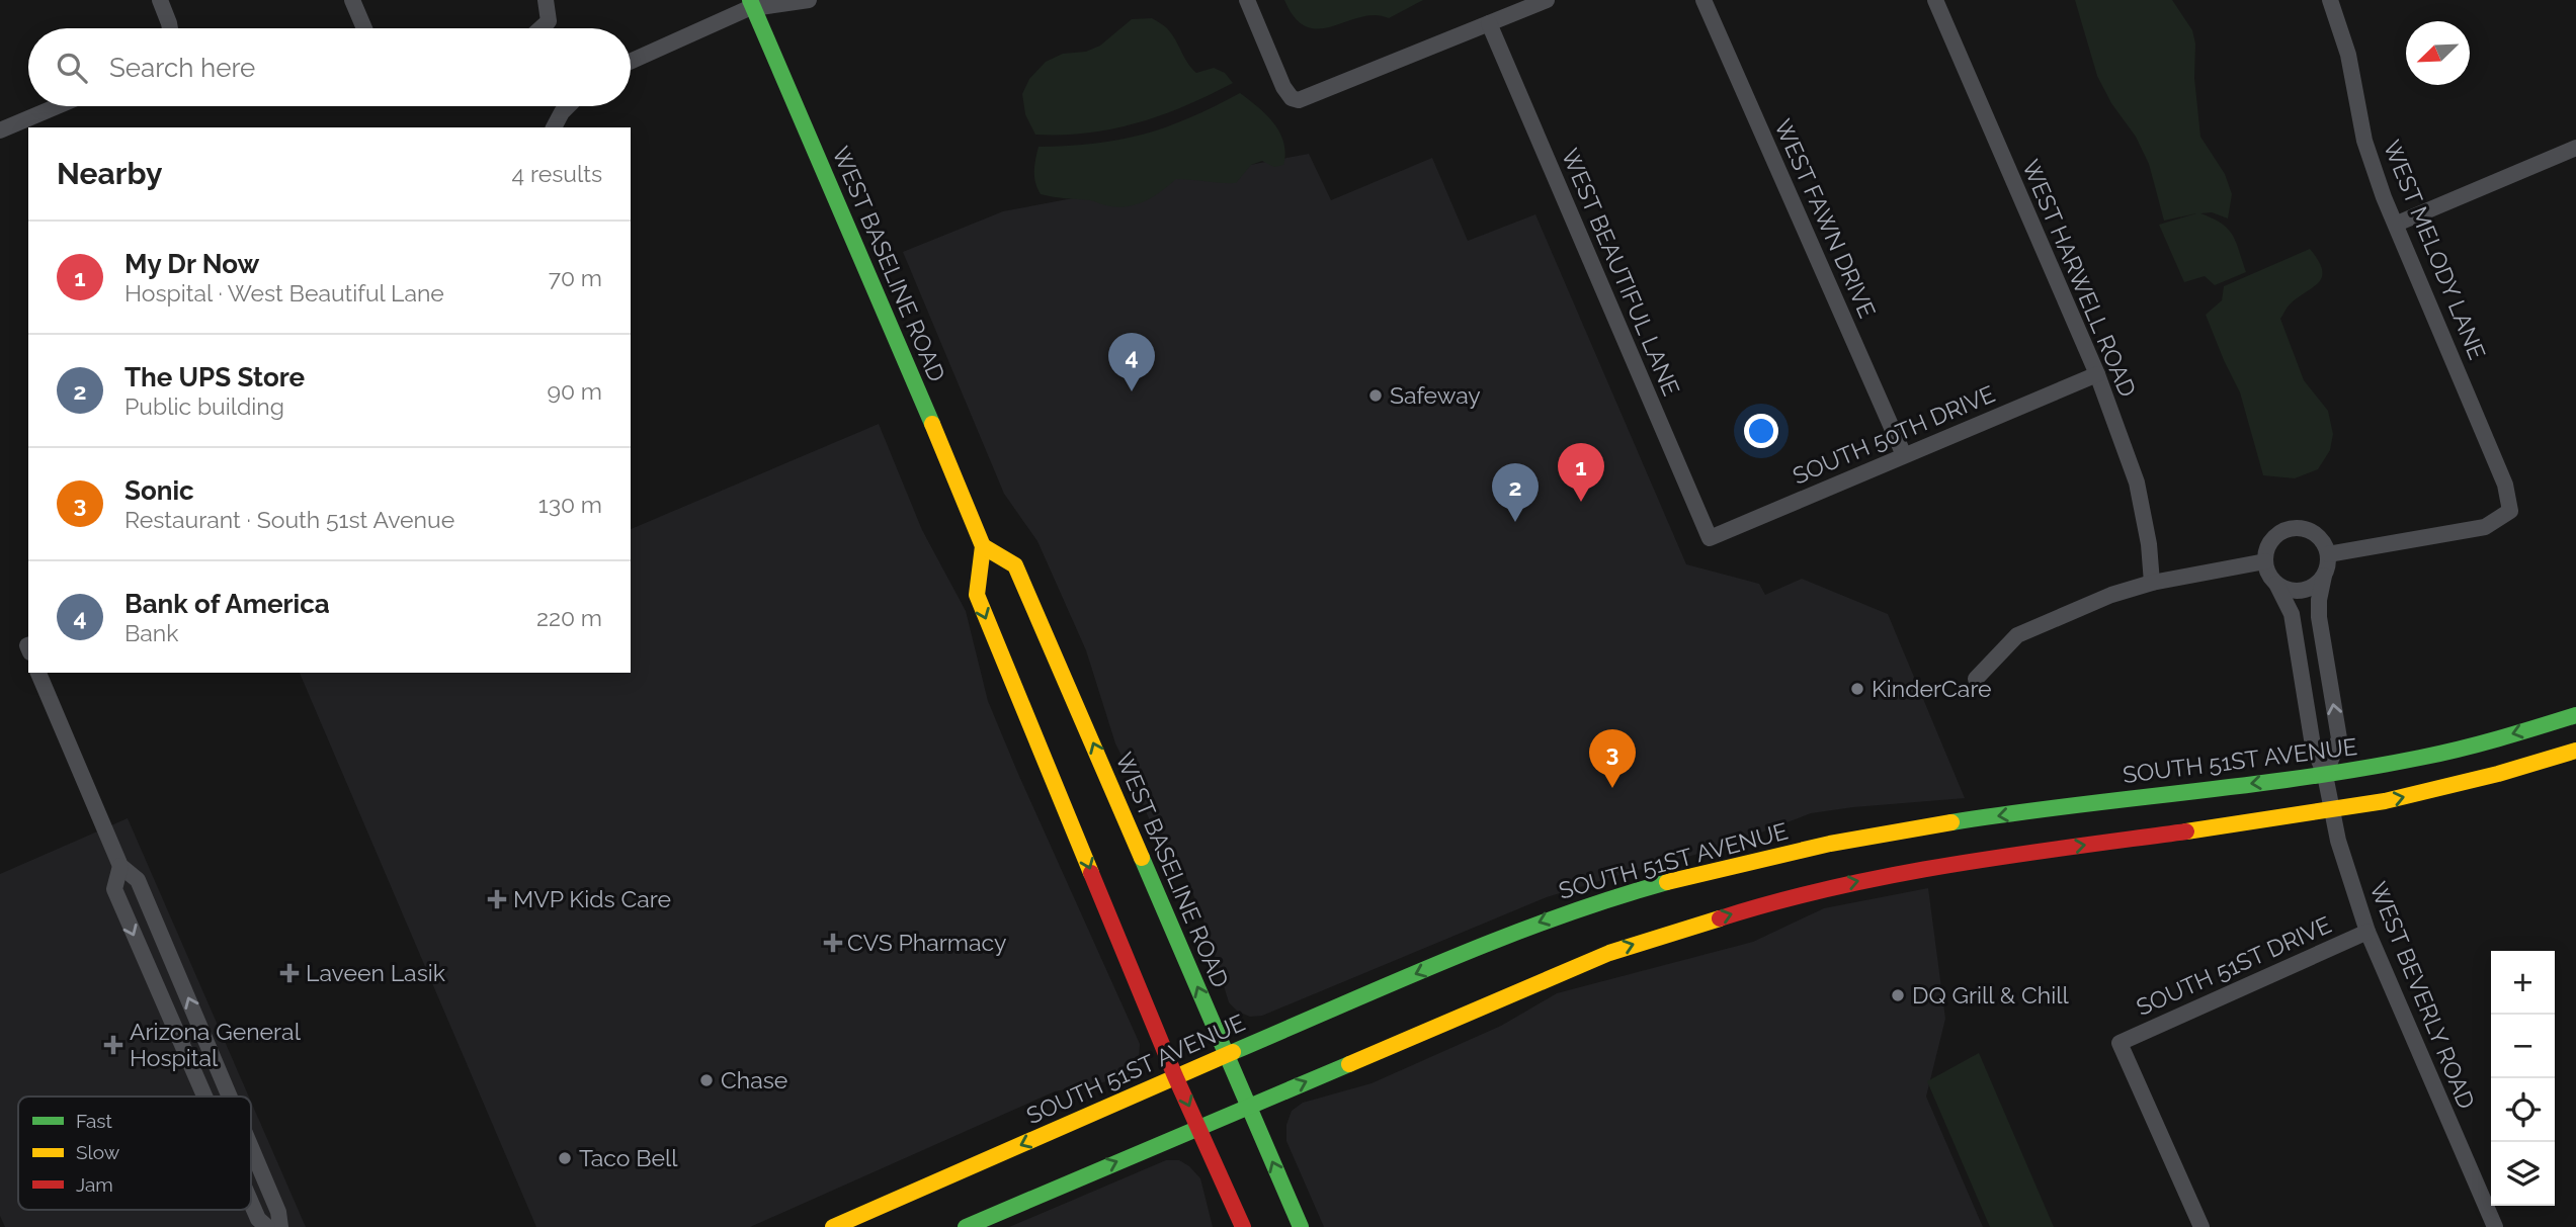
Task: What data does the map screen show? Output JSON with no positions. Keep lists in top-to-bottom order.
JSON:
{
  "streets": {
    "main road": ["WEST BASELINE ROAD", "SOUTH 51ST AVENUE"],
    "street": [
      "WEST FAWN DRIVE",
      "WEST MELODY LANE",
      "WEST BEAUTIFUL LANE",
      "WEST HARWELL ROAD",
      "SOUTH 50TH DRIVE",
      "SOUTH 51ST DRIVE",
      "WEST BEVERLY ROAD"
    ]
  },
  "crossings": [
    ["WEST FAWN DRIVE", "SOUTH 50TH DRIVE"],
    ["WEST MELODY LANE", "WEST BEVERLY ROAD"],
    ["WEST BASELINE ROAD", "SOUTH 51ST AVENUE"],
    ["WEST BEAUTIFUL LANE", "SOUTH 50TH DRIVE"],
    ["WEST HARWELL ROAD", "SOUTH 50TH DRIVE"],
    ["SOUTH 51ST AVENUE", "WEST BEVERLY ROAD"],
    ["SOUTH 51ST DRIVE", "WEST BEVERLY ROAD"]
  ],
  "places": {
    "other": [
      "Safeway",
      "KinderCare",
      "DQ Grill & Chill",
      "Chase",
      "Taco Bell"
    ],
    "health": [
      "MVP Kids Care",
      "CVS Pharmacy",
      "Laveen Lasik",
      "Arizona General Hospital"
    ]
  },
  "legend": ["Fast", "Slow", "Jam"],
  "north": "bottom left",
  "page": {
    "search": "Search here",
    "heading": ["Nearby", "4 results"],
    "list": [
      {
        "mark": "1",
        "name": "My Dr Now",
        "note": "Hospital · West Beautiful Lane",
        "value": "70 m"
      },
      {
        "mark": "2",
        "name": "The UPS Store",
        "note": "Public building",
        "value": "90 m"
      },
      {
        "mark": "3",
        "name": "Sonic",
        "note": "Restaurant · South 51st Avenue",
        "value": "130 m"
      },
      {
        "mark": "4",
        "name": "Bank of America",
        "note": "Bank",
        "value": "220 m"
      }
    ],
    "pins": [
      "4",
      "1",
      "2",
      "3"
    ],
    "map_buttons": ["+", "−"]
  }
}
